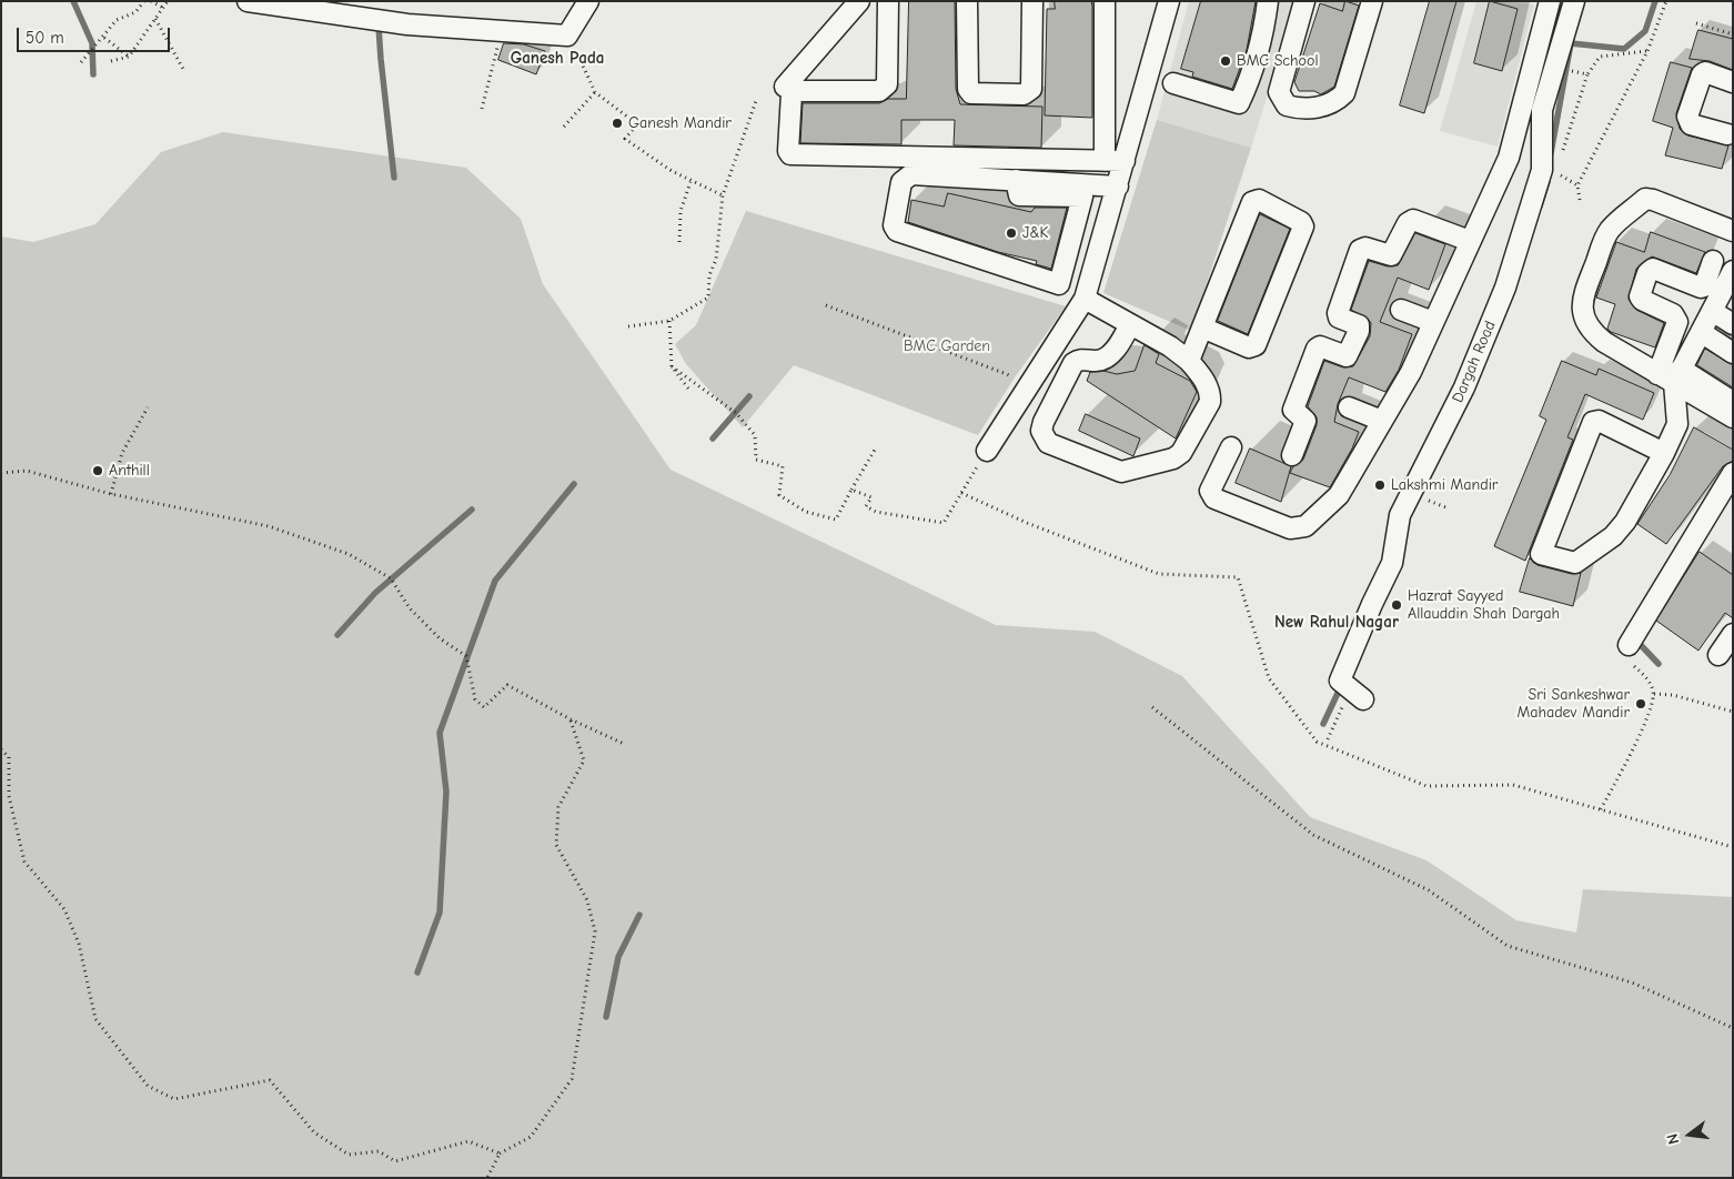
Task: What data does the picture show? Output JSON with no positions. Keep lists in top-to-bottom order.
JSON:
{
  "streets": {
    "street": ["Dargah Road"]
  },
  "districts": ["Ganesh Pada", "New Rahul Nagar"],
  "parks": ["BMC Garden"],
  "places": [
    "BMC School",
    "Ganesh Mandir",
    "J&K",
    "Anthill",
    "Lakshmi Mandir",
    "Hazrat Sayyed Allauddin Shah Dargah",
    "Sri Sankeshwar Mahadev Mandir"
  ],
  "scale_bar": "50 m",
  "north": "left"
}
